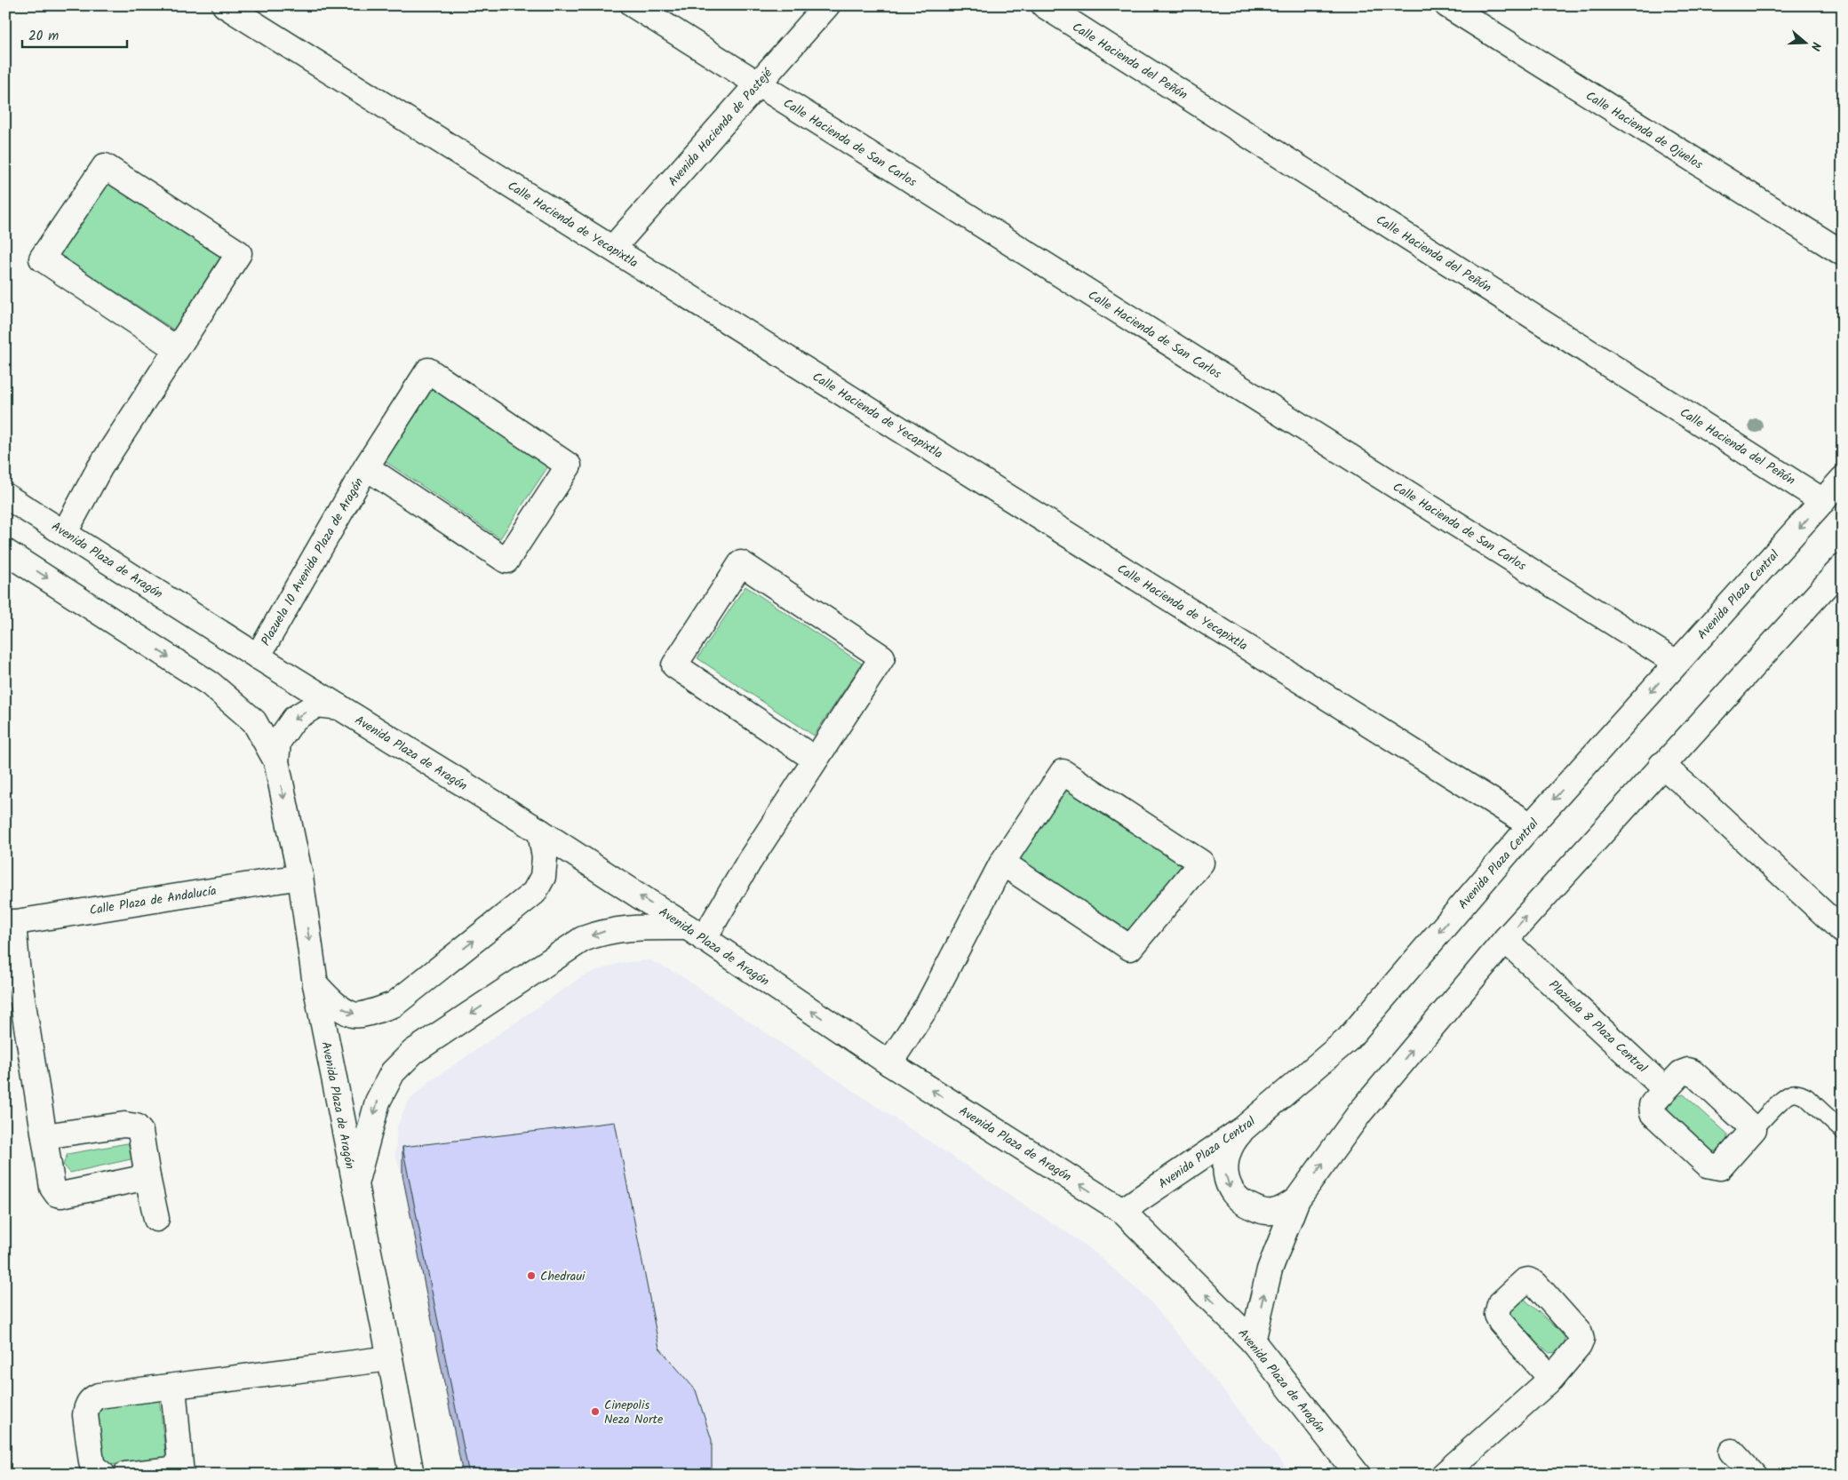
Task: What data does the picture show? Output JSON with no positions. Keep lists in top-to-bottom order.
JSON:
{
  "streets": {
    "street": [
      "Calle Hacienda del Peñón",
      "Avenida Hacienda de Pastejé",
      "Calle Hacienda de Ojuelos",
      "Calle Hacienda de San Carlos",
      "Calle Hacienda de Yecapixtla",
      "Avenida Plaza de Aragón",
      "Plazuela 10 Avenida Plaza de Aragón",
      "Avenida Plaza Central",
      "Calle Plaza de Andalucía",
      "Plazuela 8 Plaza Central"
    ]
  },
  "crossings": [
    ["Calle Hacienda del Peñón", "Avenida Plaza Central"],
    ["Avenida Hacienda de Pastejé", "Calle Hacienda de San Carlos"],
    ["Avenida Hacienda de Pastejé", "Calle Hacienda de Yecapixtla"],
    ["Calle Hacienda de San Carlos", "Avenida Plaza Central"],
    ["Calle Hacienda de Yecapixtla", "Avenida Plaza Central"],
    ["Avenida Plaza de Aragón", "Plazuela 10 Avenida Plaza de Aragón"],
    ["Avenida Plaza de Aragón", "Avenida Plaza Central"],
    ["Avenida Plaza de Aragón", "Calle Plaza de Andalucía"]
  ],
  "places": ["Chedraui", "Cinepolis Neza Norte"],
  "scale_bar": "20 m",
  "north": "right"
}
